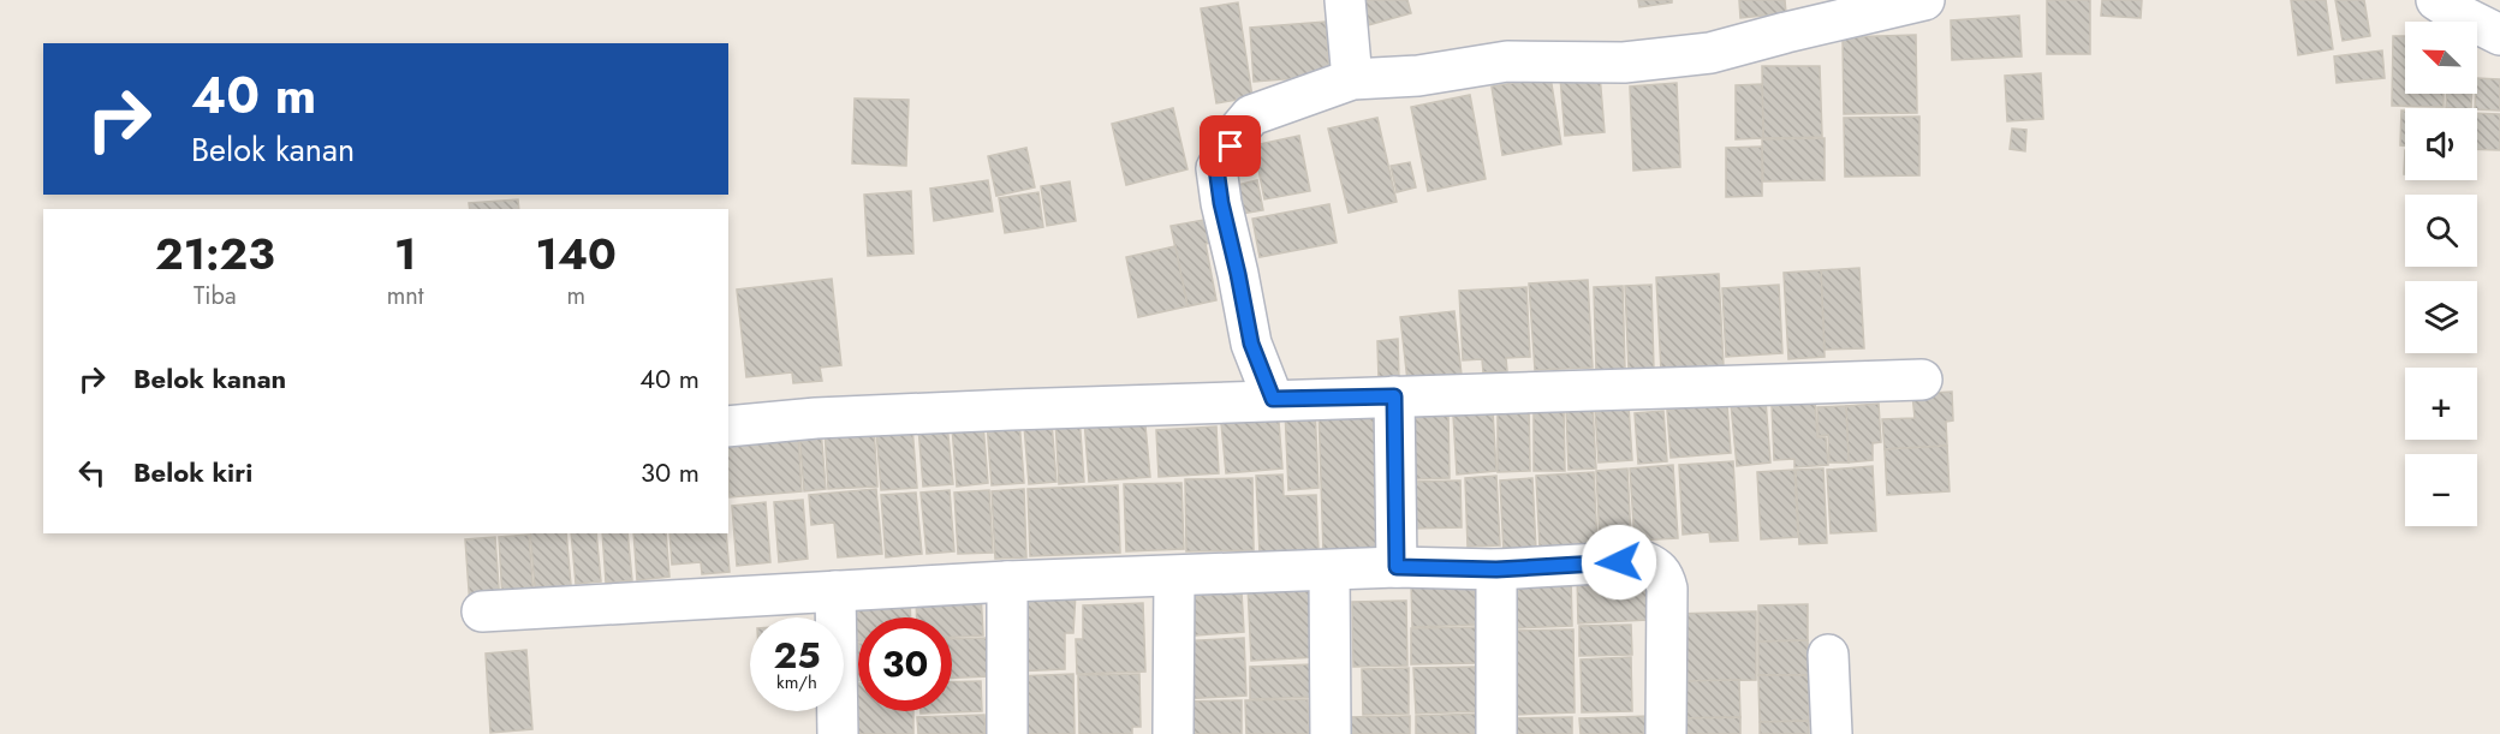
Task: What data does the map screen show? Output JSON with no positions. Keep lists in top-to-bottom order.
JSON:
{
  "north": "top left",
  "page": {
    "map_buttons": ["+", "−"],
    "turn": ["40 m", "Belok kanan"],
    "eta": [
      "21:23",
      "Tiba",
      "1",
      "mnt",
      "140",
      "m"
    ],
    "list": [
      {
        "name": "Belok kanan",
        "value": "40 m"
      },
      {
        "name": "Belok kiri",
        "value": "30 m"
      }
    ],
    "speed": "25 km/h",
    "limit": "30"
  }
}
